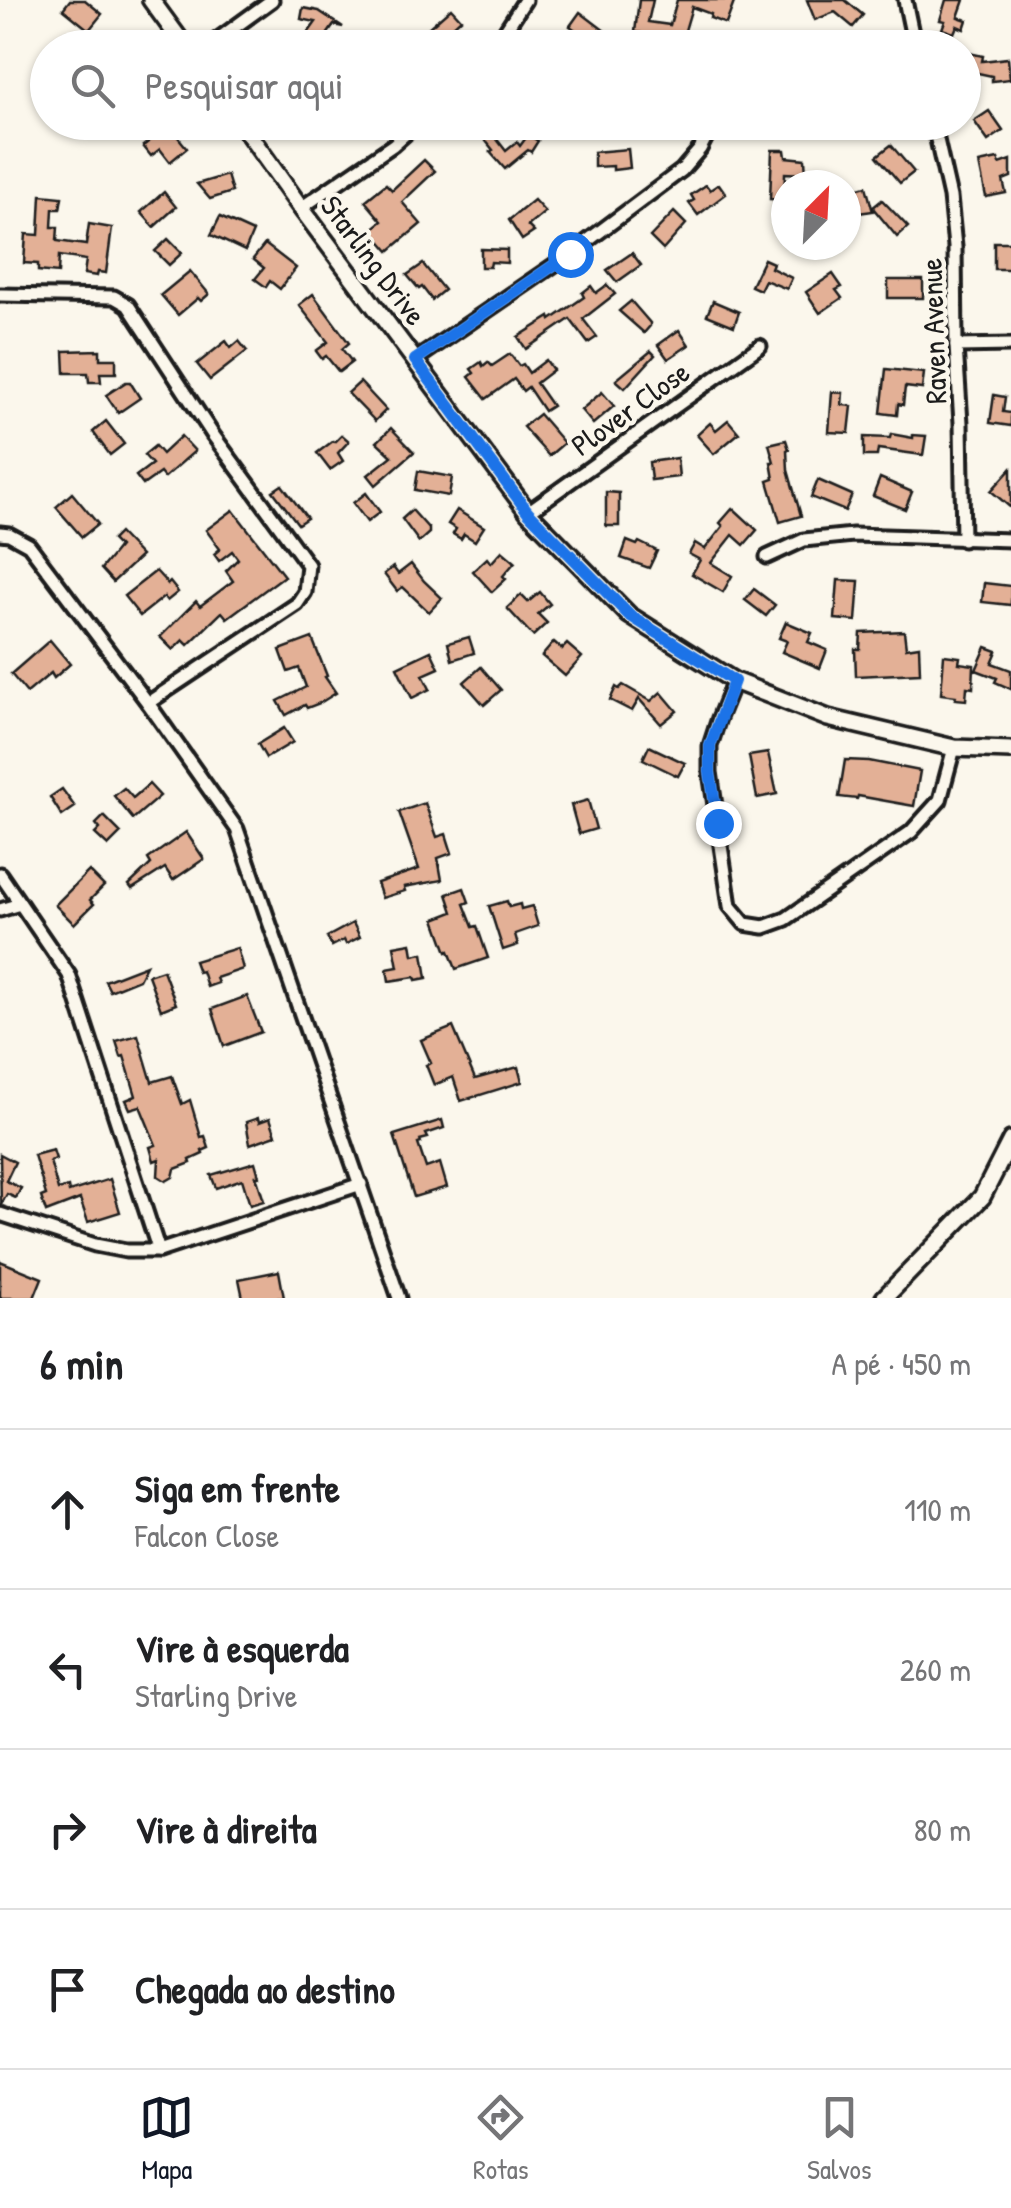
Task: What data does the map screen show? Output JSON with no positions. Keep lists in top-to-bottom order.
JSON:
{
  "streets": {
    "street": ["Starling Drive", "Raven Avenue", "Plover Close"]
  },
  "crossings": [
    ["Starling Drive", "Plover Close"]
  ],
  "north": "top right",
  "page": {
    "search": "Pesquisar aqui",
    "heading": ["6 min", "A pé · 450 m"],
    "list": [
      ["Siga em frente", "Falcon Close", "110 m"],
      ["Vire à esquerda", "Starling Drive", "260 m"],
      ["Vire à direita", "80 m"],
      "Chegada ao destino"
    ],
    "nav": ["Mapa", "Rotas", "Salvos"]
  }
}
